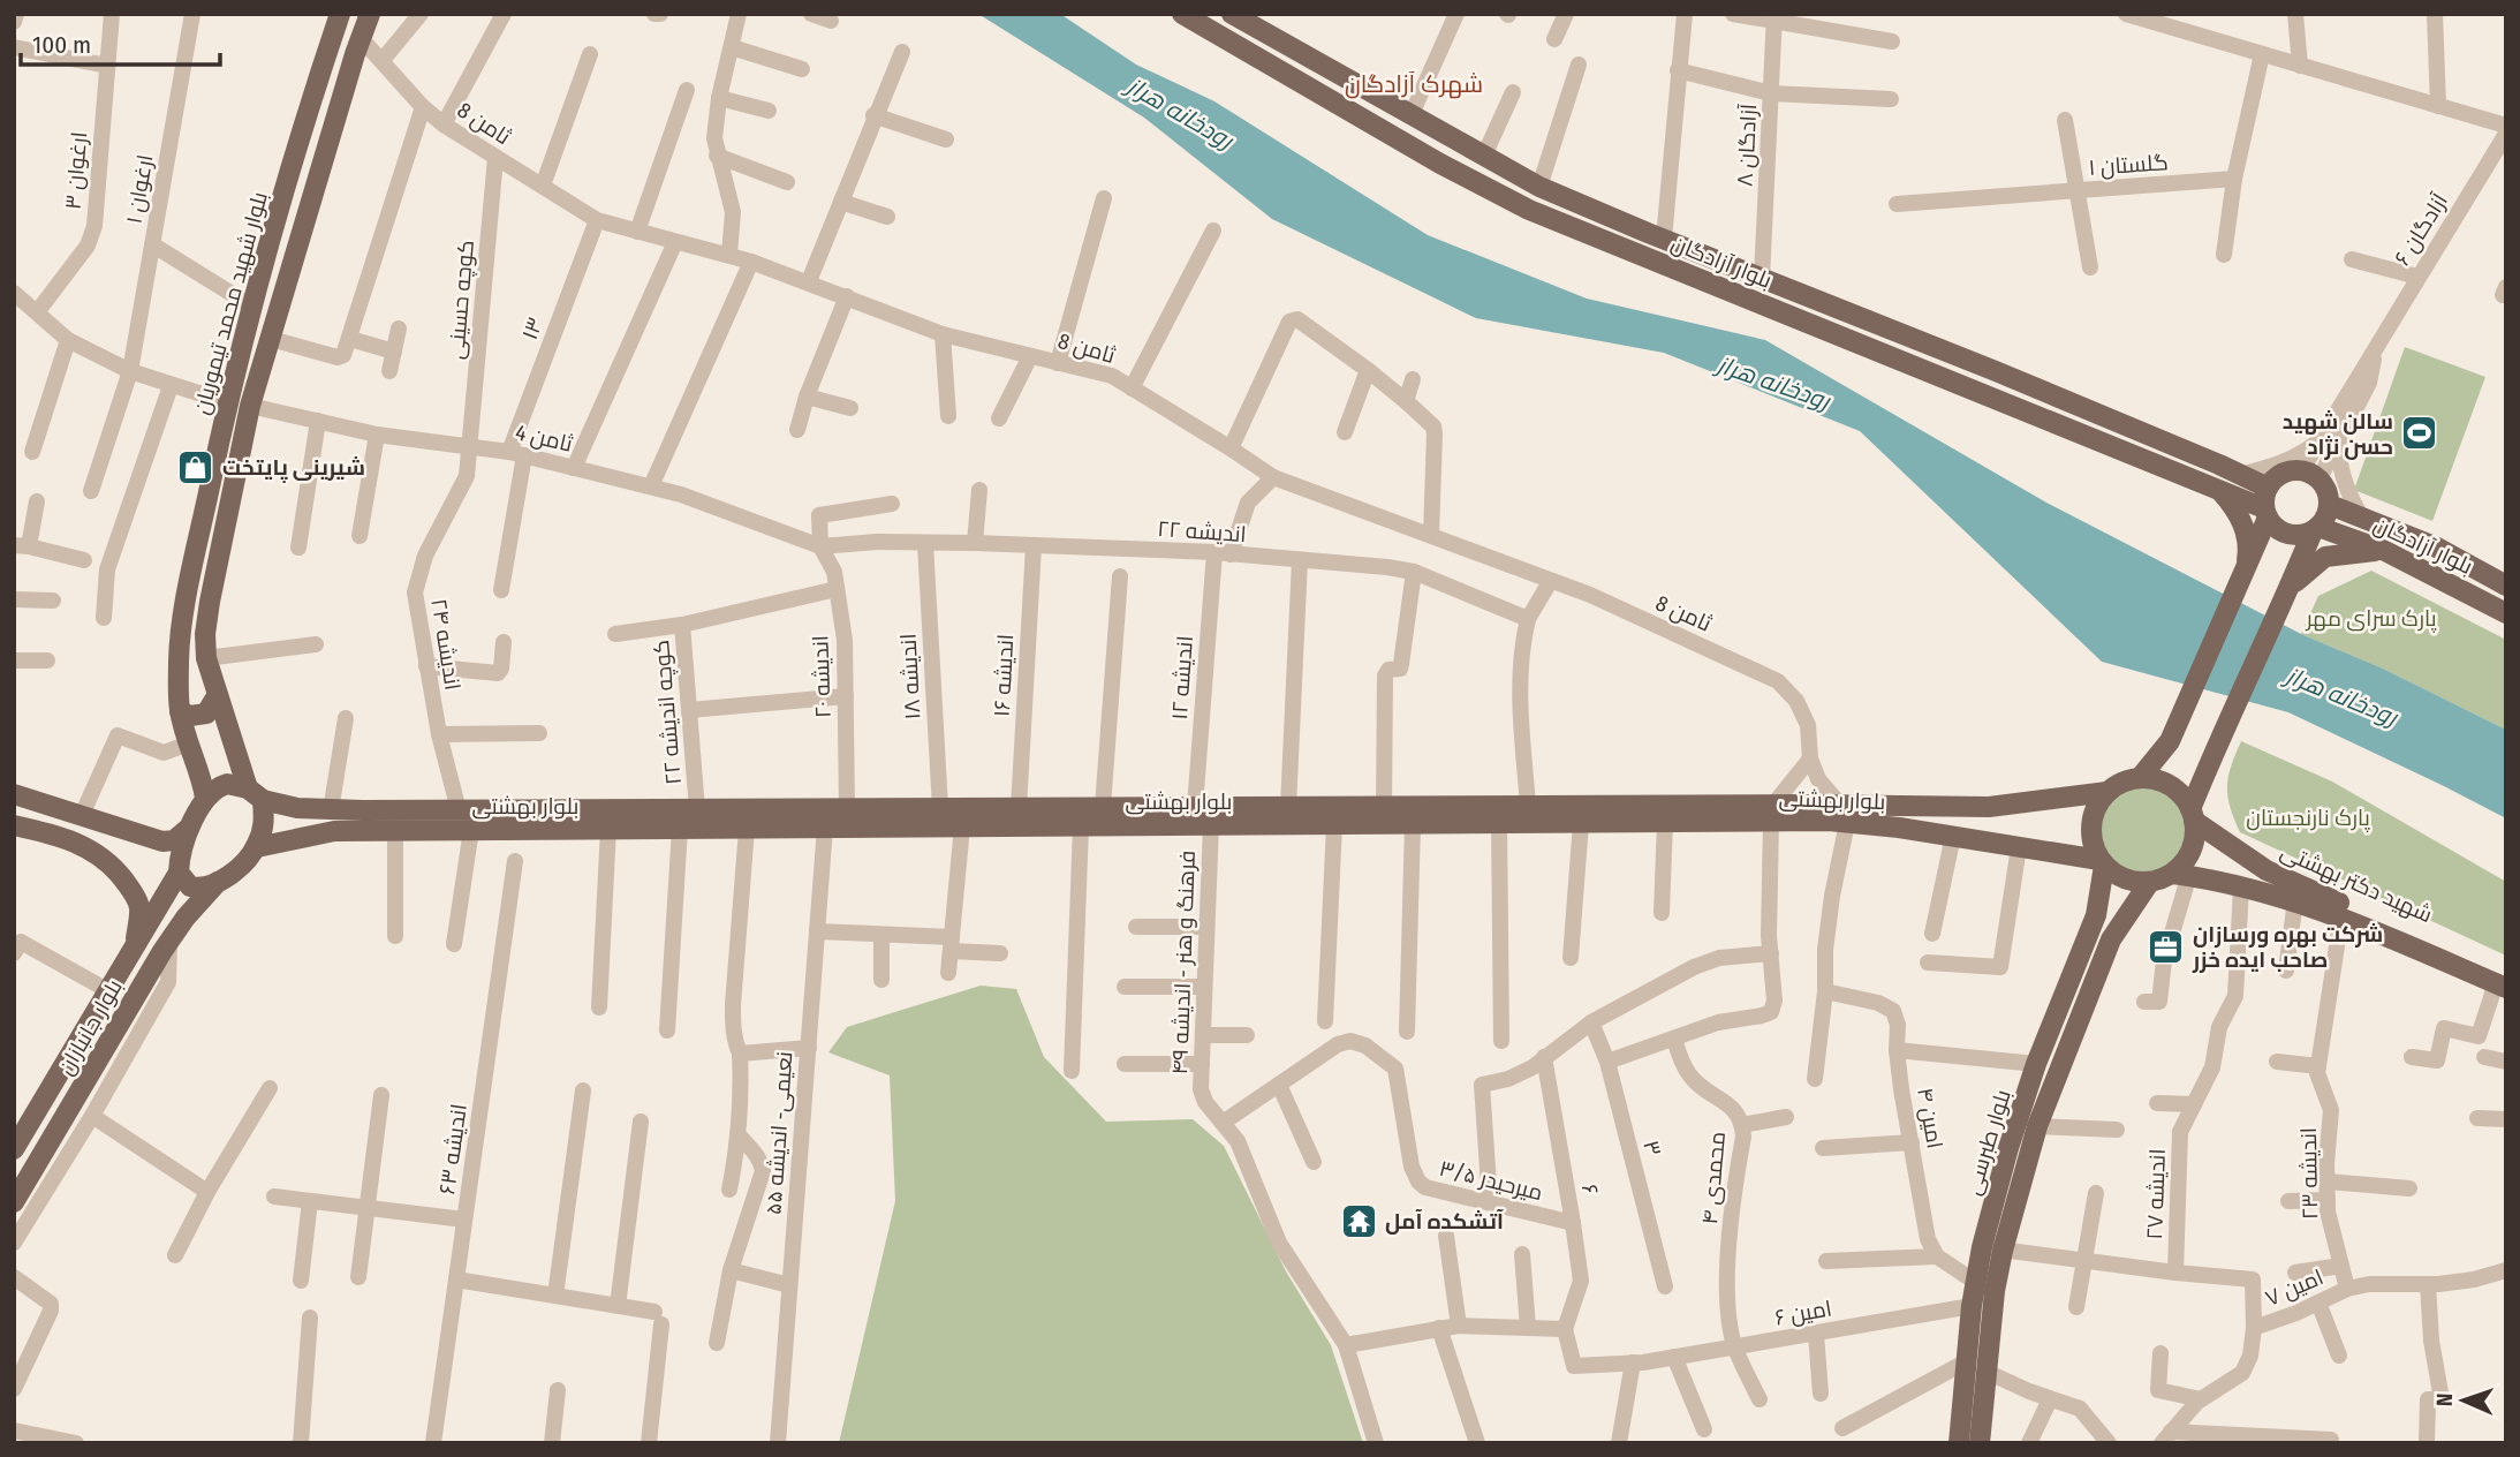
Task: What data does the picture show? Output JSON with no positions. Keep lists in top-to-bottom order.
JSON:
{
  "streets": {
    "main road": [
      "بلوار آزادگان",
      "بلوار شهید محمد تیموریان",
      "بلوار بهشتی",
      "شهید دکتر بهشتی",
      "بلوار جانبازان",
      "بلوار طبرسی"
    ],
    "street": [
      "ثامن 8",
      "آزادگان ۸",
      "گلستان ۱",
      "ارغوان ۳",
      "ارغوان ۱",
      "آزادگان ۶",
      "کوچه حسینی",
      "۱۳",
      "ثامن 4",
      "اندیشه ۲۲",
      "اندیشه ۲۴",
      "اندیشه ۱۶",
      "اندیشه ۲۰",
      "اندیشه ۱۸",
      "اندیشه ۱۲",
      "کوچه اندیشه ۲۲",
      "فرهنگ و هنر - اندیشه ۴۹",
      "امین ۴",
      "نعیمی- اندیشه ۵۵",
      "۳",
      "اندیشه ۶۳",
      "اندیشه ۲۳",
      "محمدی ۴",
      "میرحیدر ۳/۵",
      "۶",
      "اندیشه ۲۷",
      "امین ۷",
      "امین ۶"
    ]
  },
  "crossings": [
    ["ثامن 8", "کوچه حسینی"],
    ["ثامن 8", "بلوار شهید محمد تیموریان"],
    ["ثامن 8", "۱۳"],
    ["ثامن 8", "اندیشه ۱۲"],
    ["آزادگان ۸", "بلوار آزادگان"],
    ["آزادگان ۶", "بلوار آزادگان"],
    ["کوچه حسینی", "ثامن 4"],
    ["کوچه حسینی", "اندیشه ۲۴"],
    ["بلوار شهید محمد تیموریان", "ثامن 4"],
    ["بلوار شهید محمد تیموریان", "بلوار بهشتی"],
    ["بلوار شهید محمد تیموریان", "بلوار جانبازان"],
    ["۱۳", "ثامن 4"],
    ["ثامن 4", "اندیشه ۲۲"],
    ["ثامن 4", "اندیشه ۲۴"],
    ["ثامن 4", "اندیشه ۲۰"],
    ["اندیشه ۲۲", "اندیشه ۱۶"],
    ["اندیشه ۲۲", "اندیشه ۲۰"],
    ["اندیشه ۲۲", "اندیشه ۱۸"],
    ["اندیشه ۲۲", "اندیشه ۱۲"],
    ["اندیشه ۲۴", "بلوار بهشتی"],
    ["اندیشه ۱۶", "بلوار بهشتی"],
    ["اندیشه ۲۰", "کوچه اندیشه ۲۲"],
    ["اندیشه ۲۰", "بلوار بهشتی"],
    ["اندیشه ۱۸", "بلوار بهشتی"],
    ["اندیشه ۱۲", "بلوار بهشتی"],
    ["کوچه اندیشه ۲۲", "بلوار بهشتی"],
    ["بلوار بهشتی", "شهید دکتر بهشتی"],
    ["بلوار بهشتی", "فرهنگ و هنر - اندیشه ۴۹"],
    ["بلوار بهشتی", "بلوار جانبازان"],
    ["بلوار بهشتی", "نعیمی- اندیشه ۵۵"],
    ["بلوار بهشتی", "بلوار طبرسی"],
    ["شهید دکتر بهشتی", "بلوار طبرسی"],
    ["شهید دکتر بهشتی", "اندیشه ۲۳"],
    ["شهید دکتر بهشتی", "اندیشه ۲۷"],
    ["بلوار طبرسی", "امین ۶"],
    ["اندیشه ۲۳", "امین ۷"],
    ["محمدی ۴", "امین ۶"],
    ["میرحیدر ۳/۵", "۶"],
    ["۶", "امین ۶"]
  ],
  "districts": ["شهرک آزادگان"],
  "water": ["رودخانه هراز"],
  "parks": ["پارک سرای مهر", "پارک نارنجستان"],
  "places": {
    "sports": ["سالن شهید حسن نژاد"],
    "shop": ["شیرینی پایتخت"],
    "office": ["شرکت بهره ورسازان صاحب ایده خزر"],
    "temple": ["آتشکده آمل"]
  },
  "scale_bar": "100 m",
  "north": "left"
}
